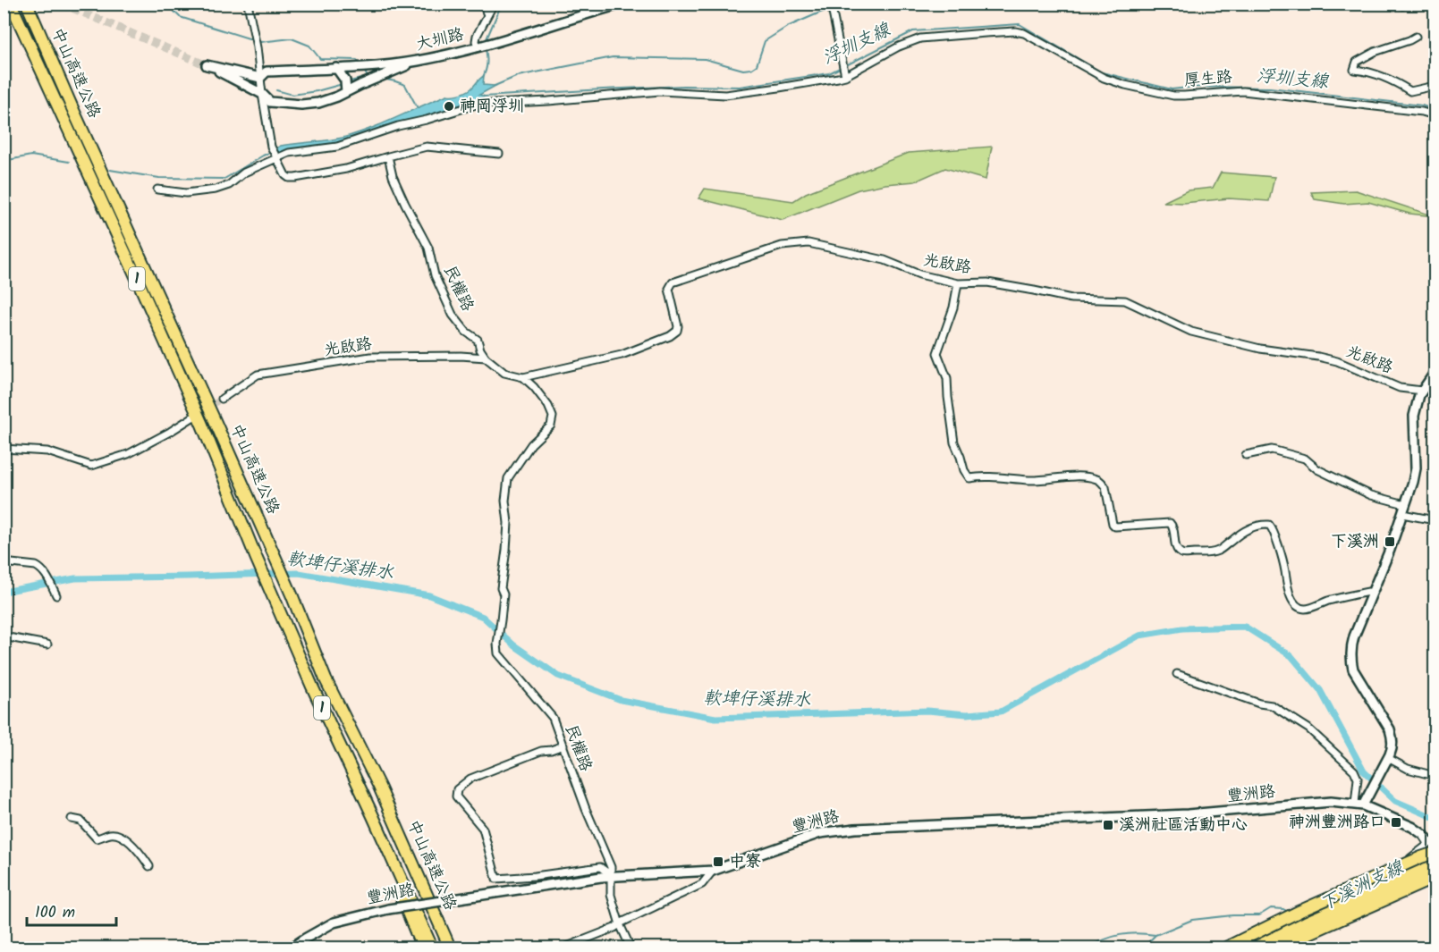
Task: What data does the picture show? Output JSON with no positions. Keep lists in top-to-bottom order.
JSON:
{
  "streets": {
    "highway": ["中山高速公路", "1"],
    "street": [
      "大圳路",
      "厚生路",
      "光啟路",
      "民權路",
      "豐洲路"
    ]
  },
  "crossings": [
    ["光啟路", "民權路"],
    ["民權路", "豐洲路"]
  ],
  "water": ["浮圳支線", "軟埤仔溪排水", "下溪洲支線"],
  "places": {
    "other": ["神岡浮圳"],
    "transit": [
      "下溪洲",
      "神洲豐洲路口",
      "溪洲社區活動中心",
      "中寮"
    ]
  },
  "scale_bar": "100 m"
}
